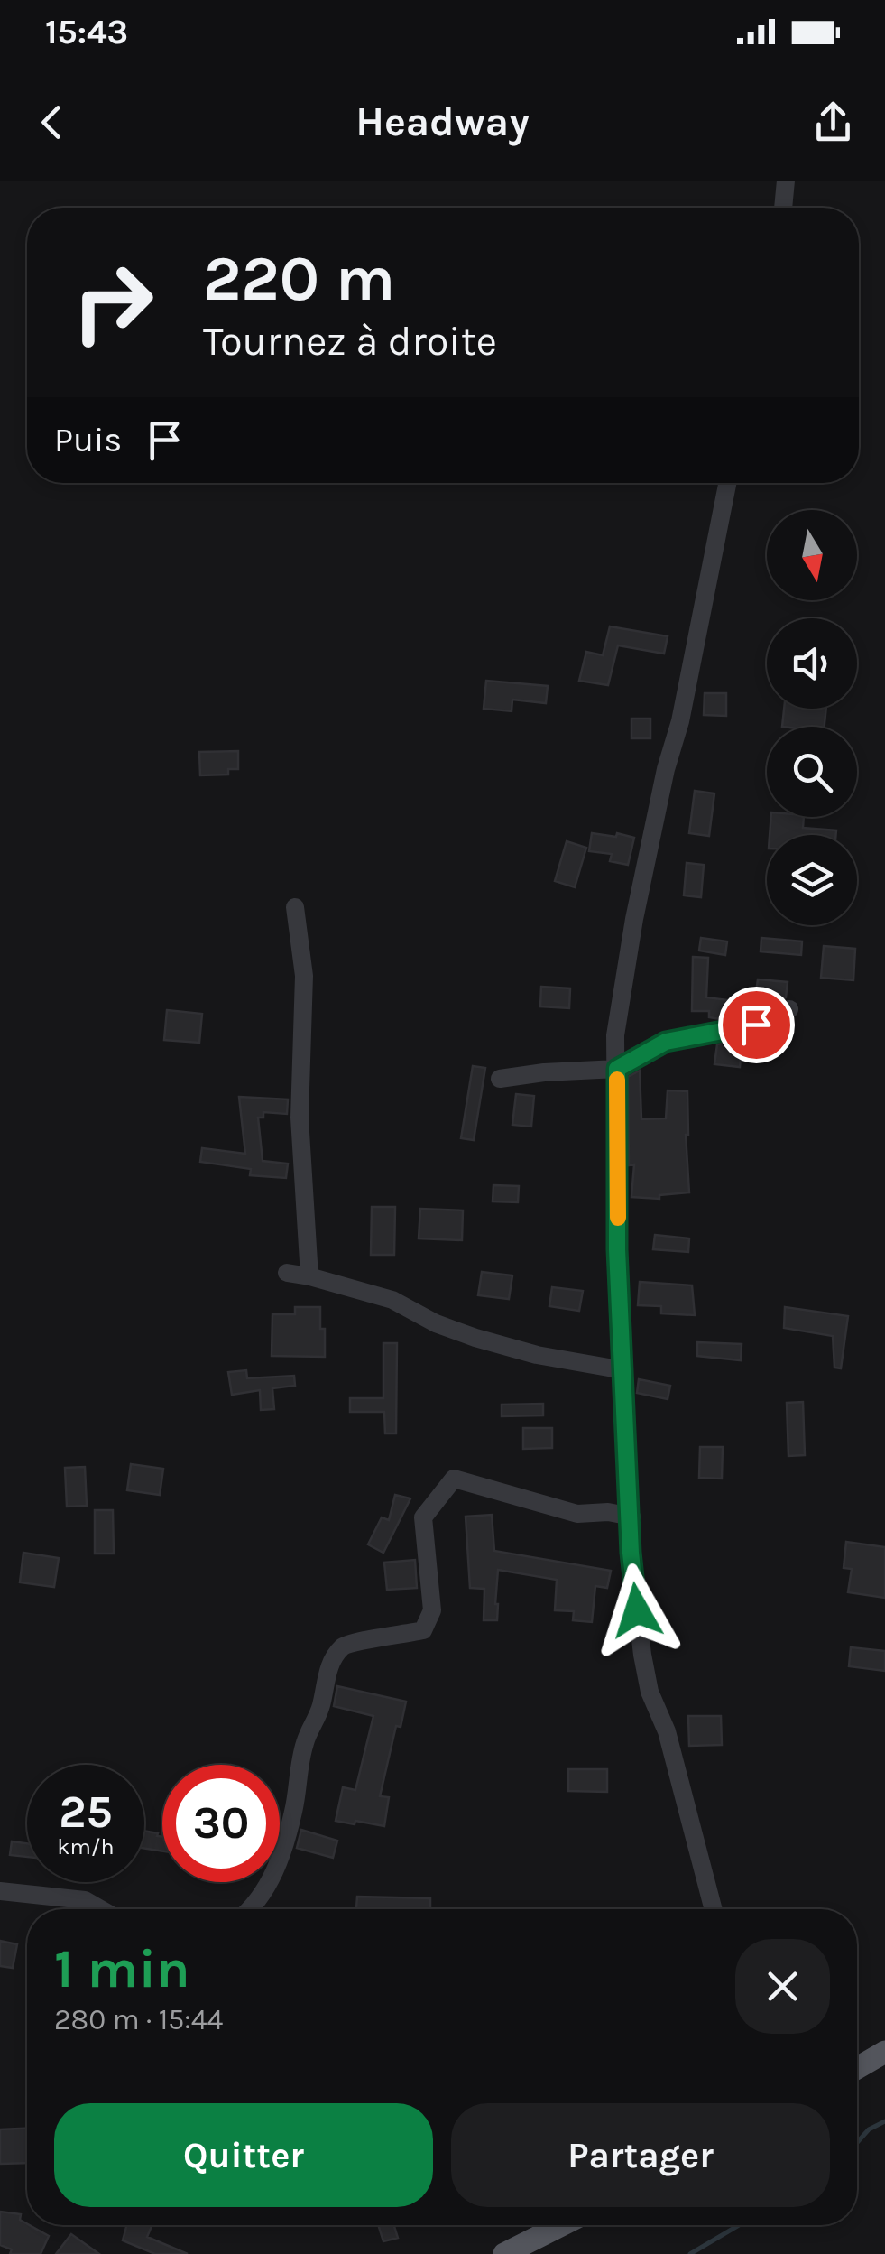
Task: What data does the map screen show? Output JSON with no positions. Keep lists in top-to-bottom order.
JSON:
{
  "north": "bottom",
  "page": {
    "status": "15:43",
    "header": "Headway",
    "turn": ["220 m", "Tournez à droite"],
    "then": "Puis",
    "speed": "25 km/h",
    "limit": "30",
    "heading": ["1 min", "280 m · 15:44"],
    "buttons": ["Quitter", "Partager"]
  }
}
